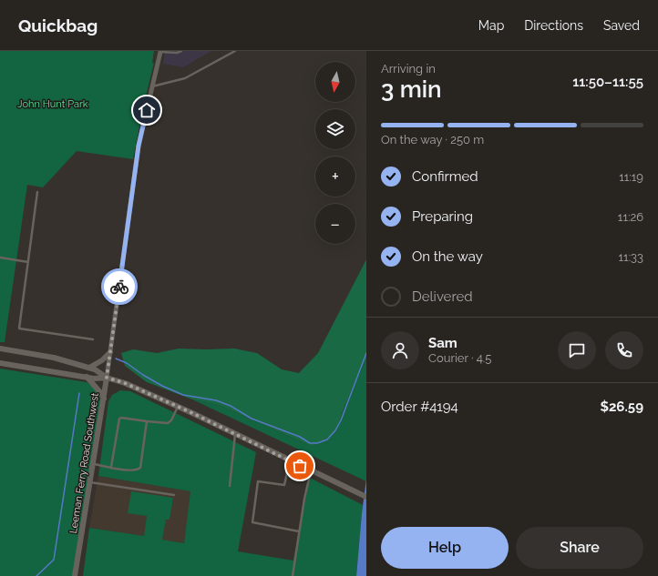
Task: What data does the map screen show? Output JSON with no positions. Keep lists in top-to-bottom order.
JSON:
{
  "streets": {
    "street": ["Leeman Ferry Road Southwest"]
  },
  "parks": ["John Hunt Park"],
  "north": "bottom",
  "page": {
    "header": "Quickbag",
    "nav": ["Map", "Directions", "Saved"],
    "heading": ["3 min", "Arriving in", "11:50–11:55"],
    "panel": [
      "Sam",
      "Courier · 4.5",
      "Order #4194",
      "$26.59"
    ],
    "map_buttons": ["+", "−"],
    "bar": "On the way · 250 m",
    "list": [
      ["Confirmed", "11:19"],
      ["Preparing", "11:26"],
      ["On the way", "11:33"],
      "Delivered"
    ],
    "buttons": ["Help", "Share"]
  }
}
